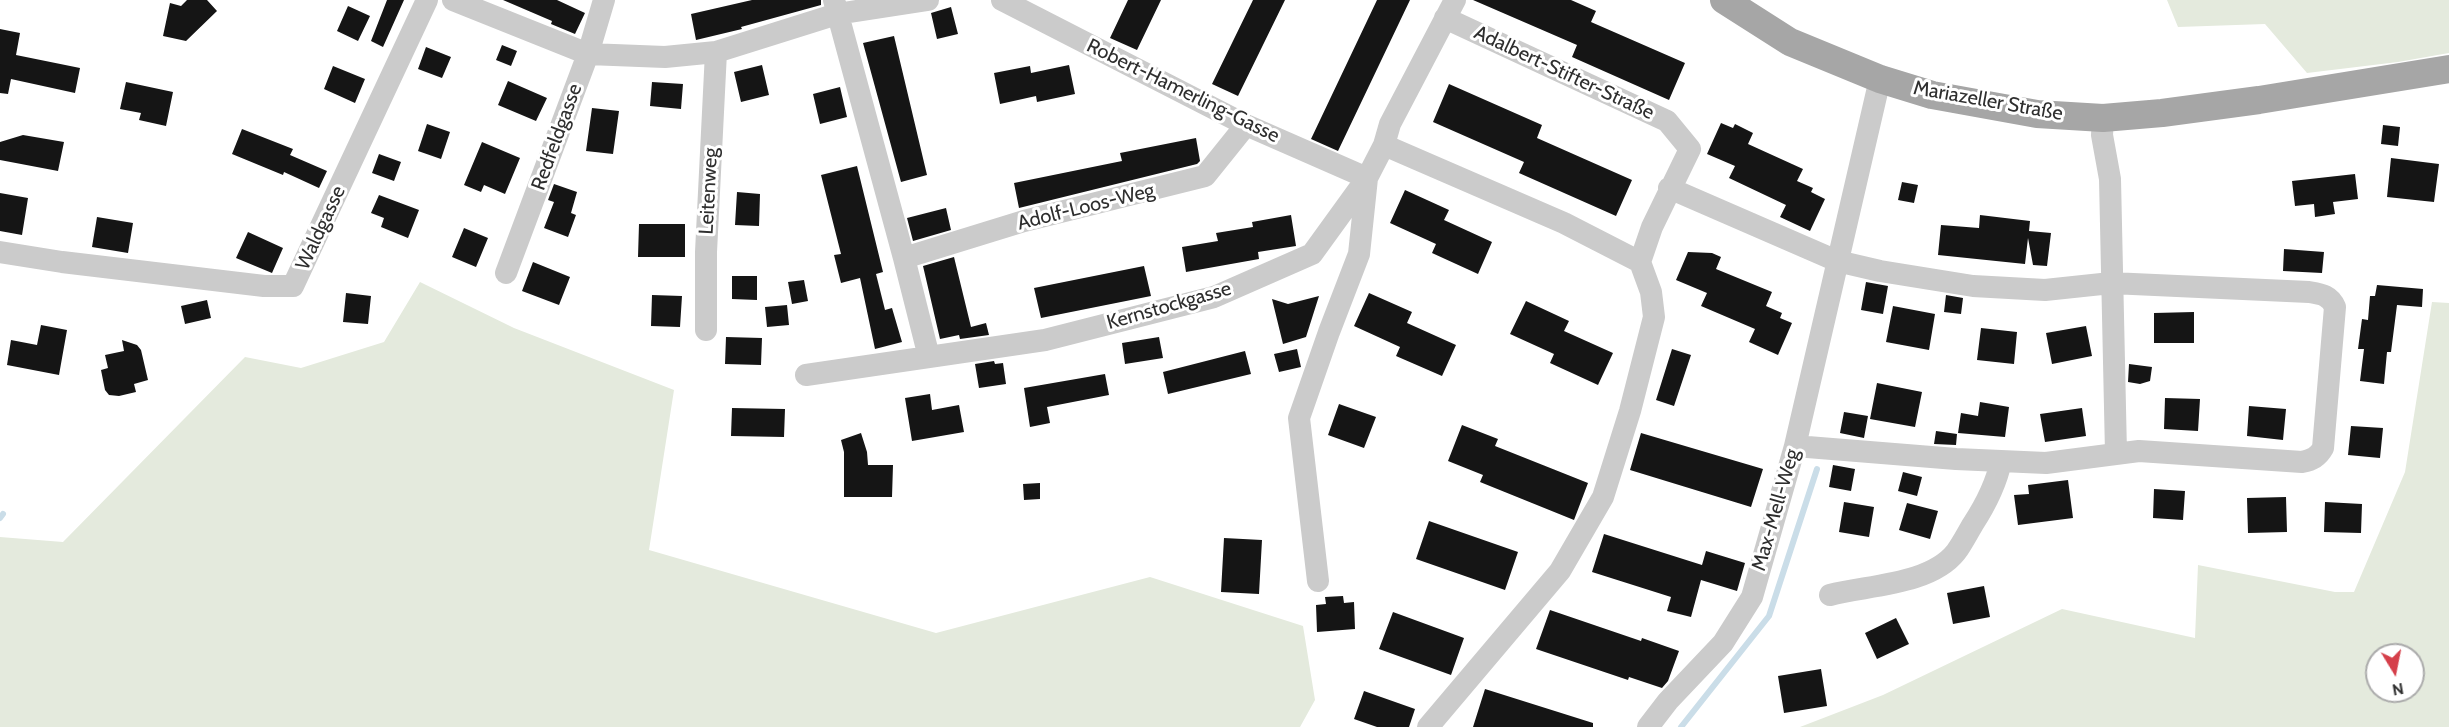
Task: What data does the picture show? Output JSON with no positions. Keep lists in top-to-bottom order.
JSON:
{
  "streets": {
    "main road": ["Mariazeller Straße"],
    "street": [
      "Adalbert-Stifter-Straße",
      "Robert-Hamerling-Gasse",
      "Redfeldgasse",
      "Leitenweg",
      "Adolf-Loos-Weg",
      "Waldgasse",
      "Kernstockgasse",
      "Max-Mell-Weg"
    ]
  },
  "crossings": [
    ["Adalbert-Stifter-Straße", "Robert-Hamerling-Gasse"],
    ["Adalbert-Stifter-Straße", "Kernstockgasse"],
    ["Robert-Hamerling-Gasse", "Adolf-Loos-Weg"],
    ["Robert-Hamerling-Gasse", "Kernstockgasse"],
    ["Mariazeller Straße", "Max-Mell-Weg"]
  ],
  "north": "bottom"
}
